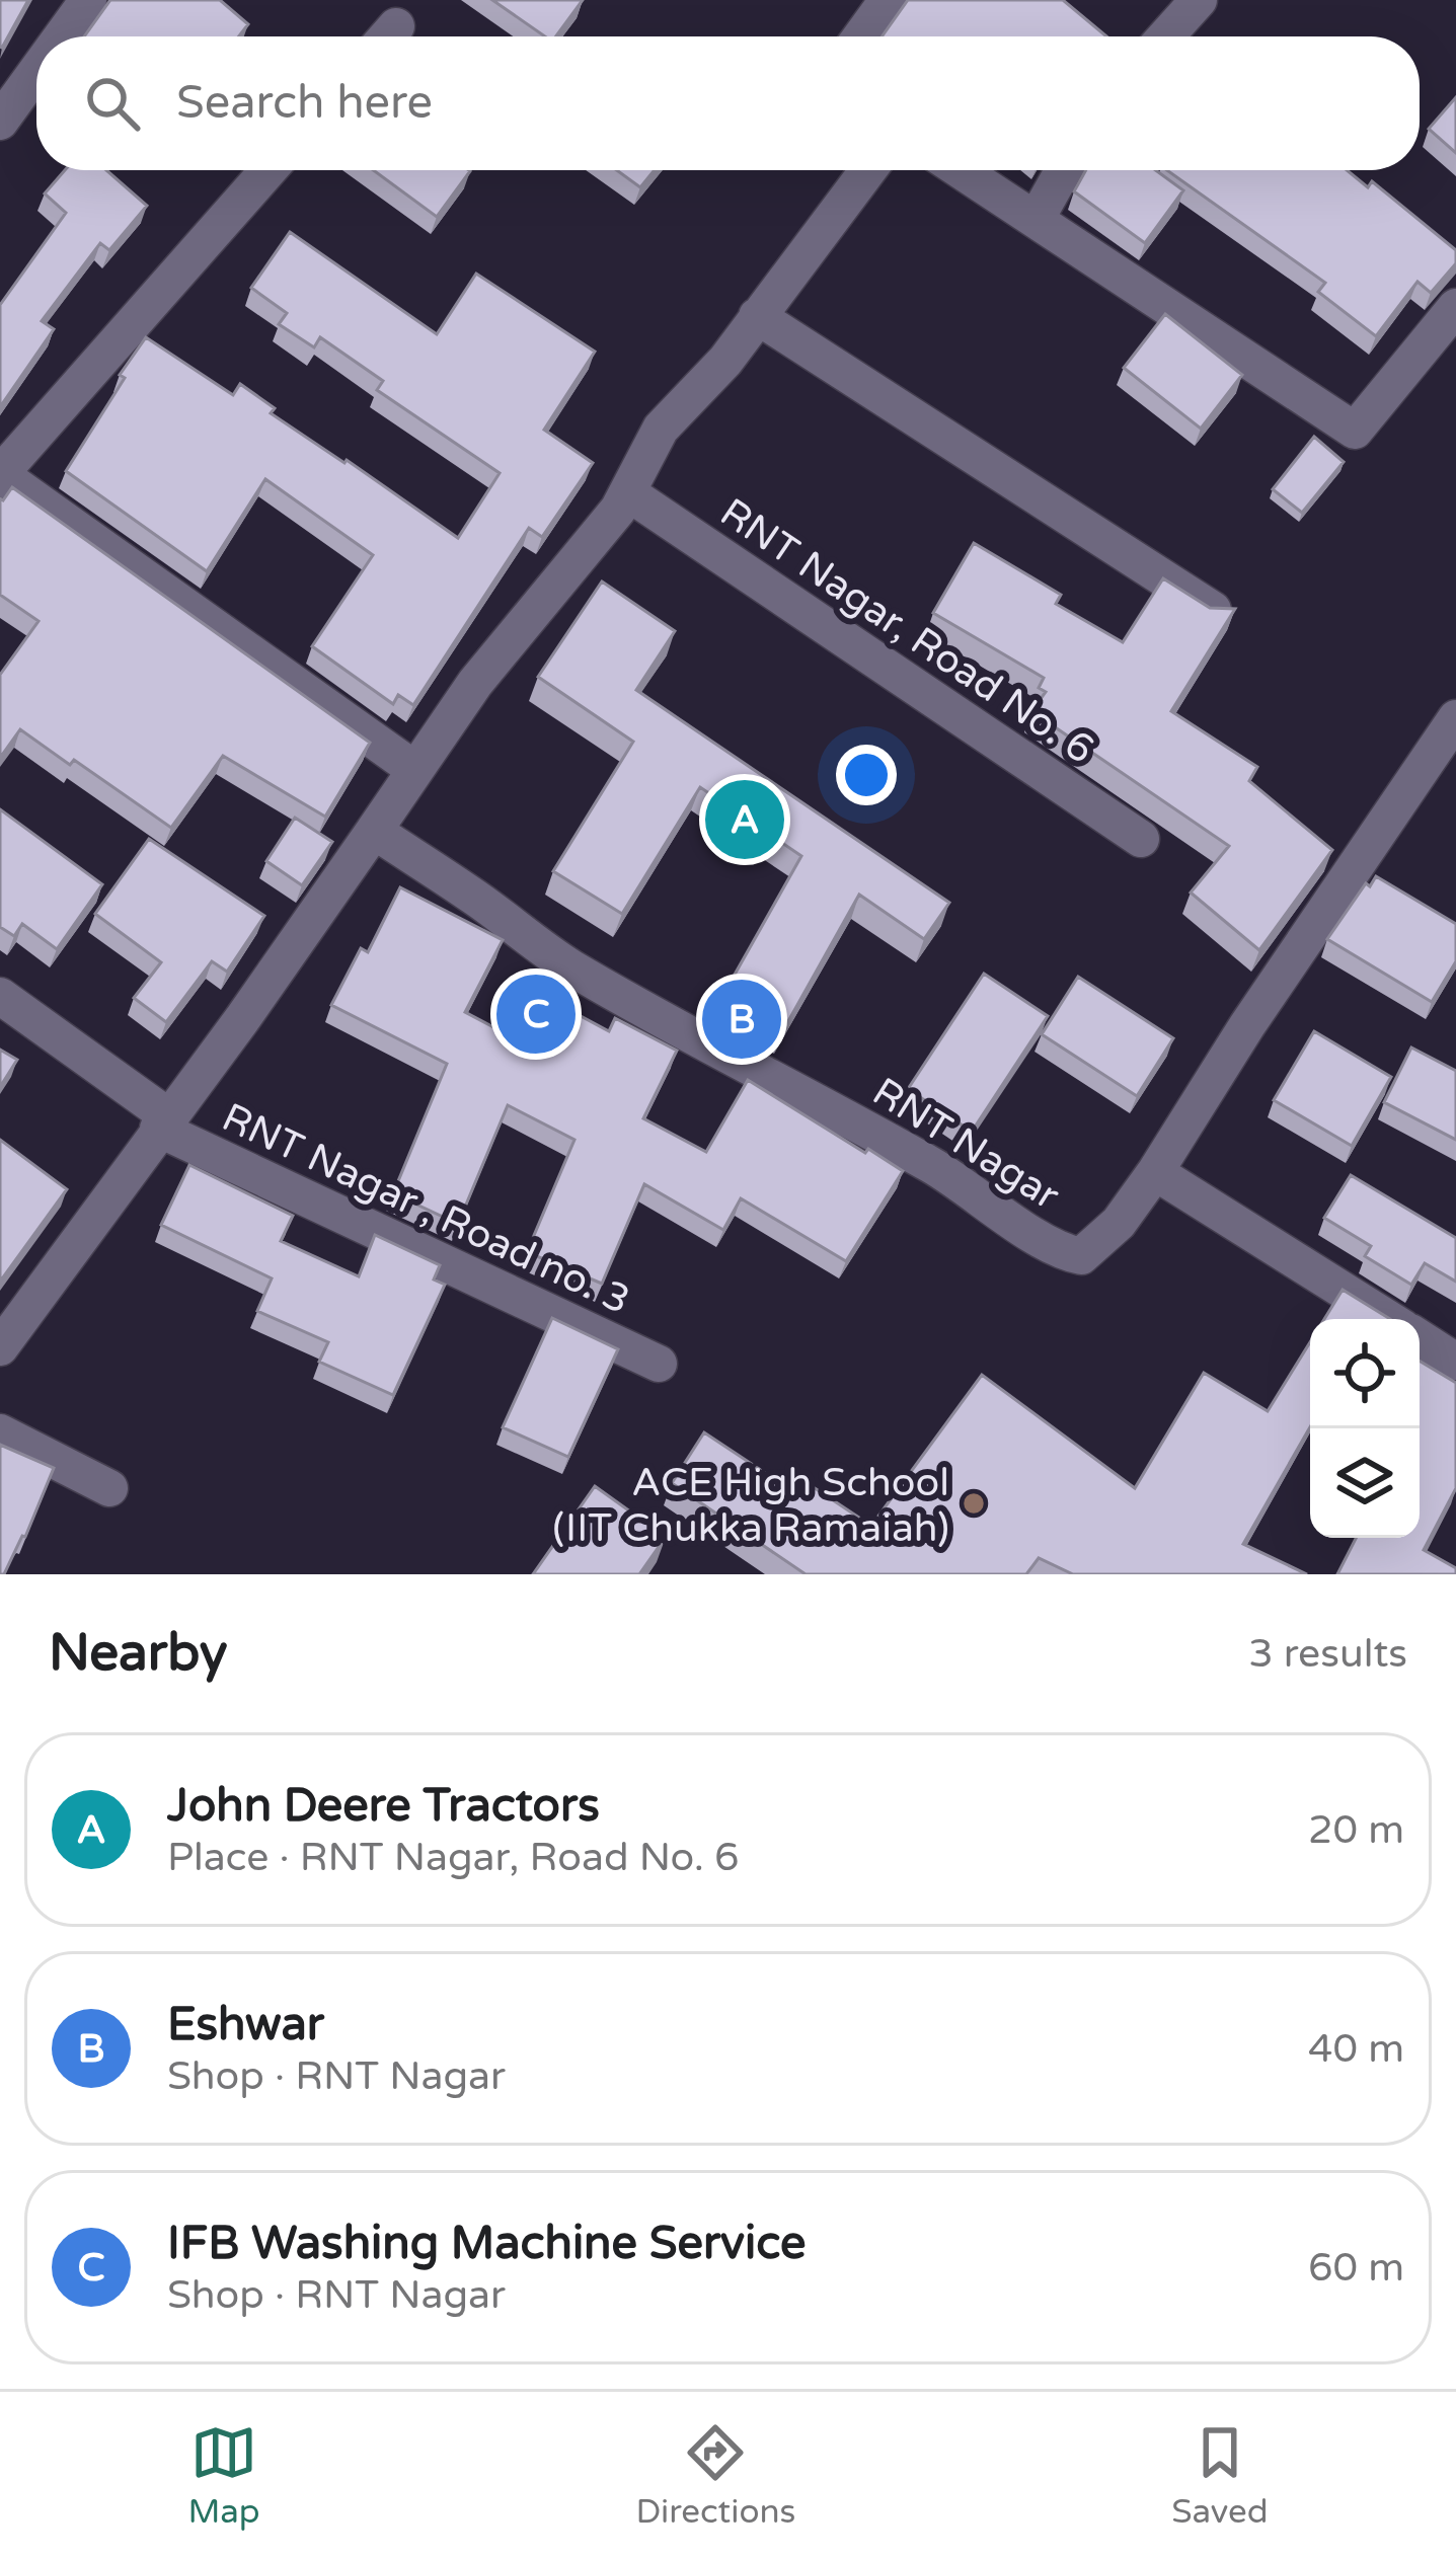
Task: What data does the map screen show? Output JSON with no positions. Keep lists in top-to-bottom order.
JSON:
{
  "streets": {
    "street": ["RNT Nagar, Road No. 6", "RNT Nagar", "RNT Nagar , Road no. 3"]
  },
  "places": ["ACE High School (IIT Chukka Ramaiah)"],
  "page": {
    "search": "Search here",
    "pins": ["A", "C", "B"],
    "heading": ["Nearby", "3 results"],
    "list": [
      {
        "mark": "A",
        "name": "John Deere Tractors",
        "note": "Place · RNT Nagar, Road No. 6",
        "value": "20 m"
      },
      {
        "mark": "B",
        "name": "Eshwar",
        "note": "Shop · RNT Nagar",
        "value": "40 m"
      },
      {
        "mark": "C",
        "name": "IFB Washing Machine Service",
        "note": "Shop · RNT Nagar",
        "value": "60 m"
      }
    ],
    "nav": ["Map", "Directions", "Saved"]
  }
}
